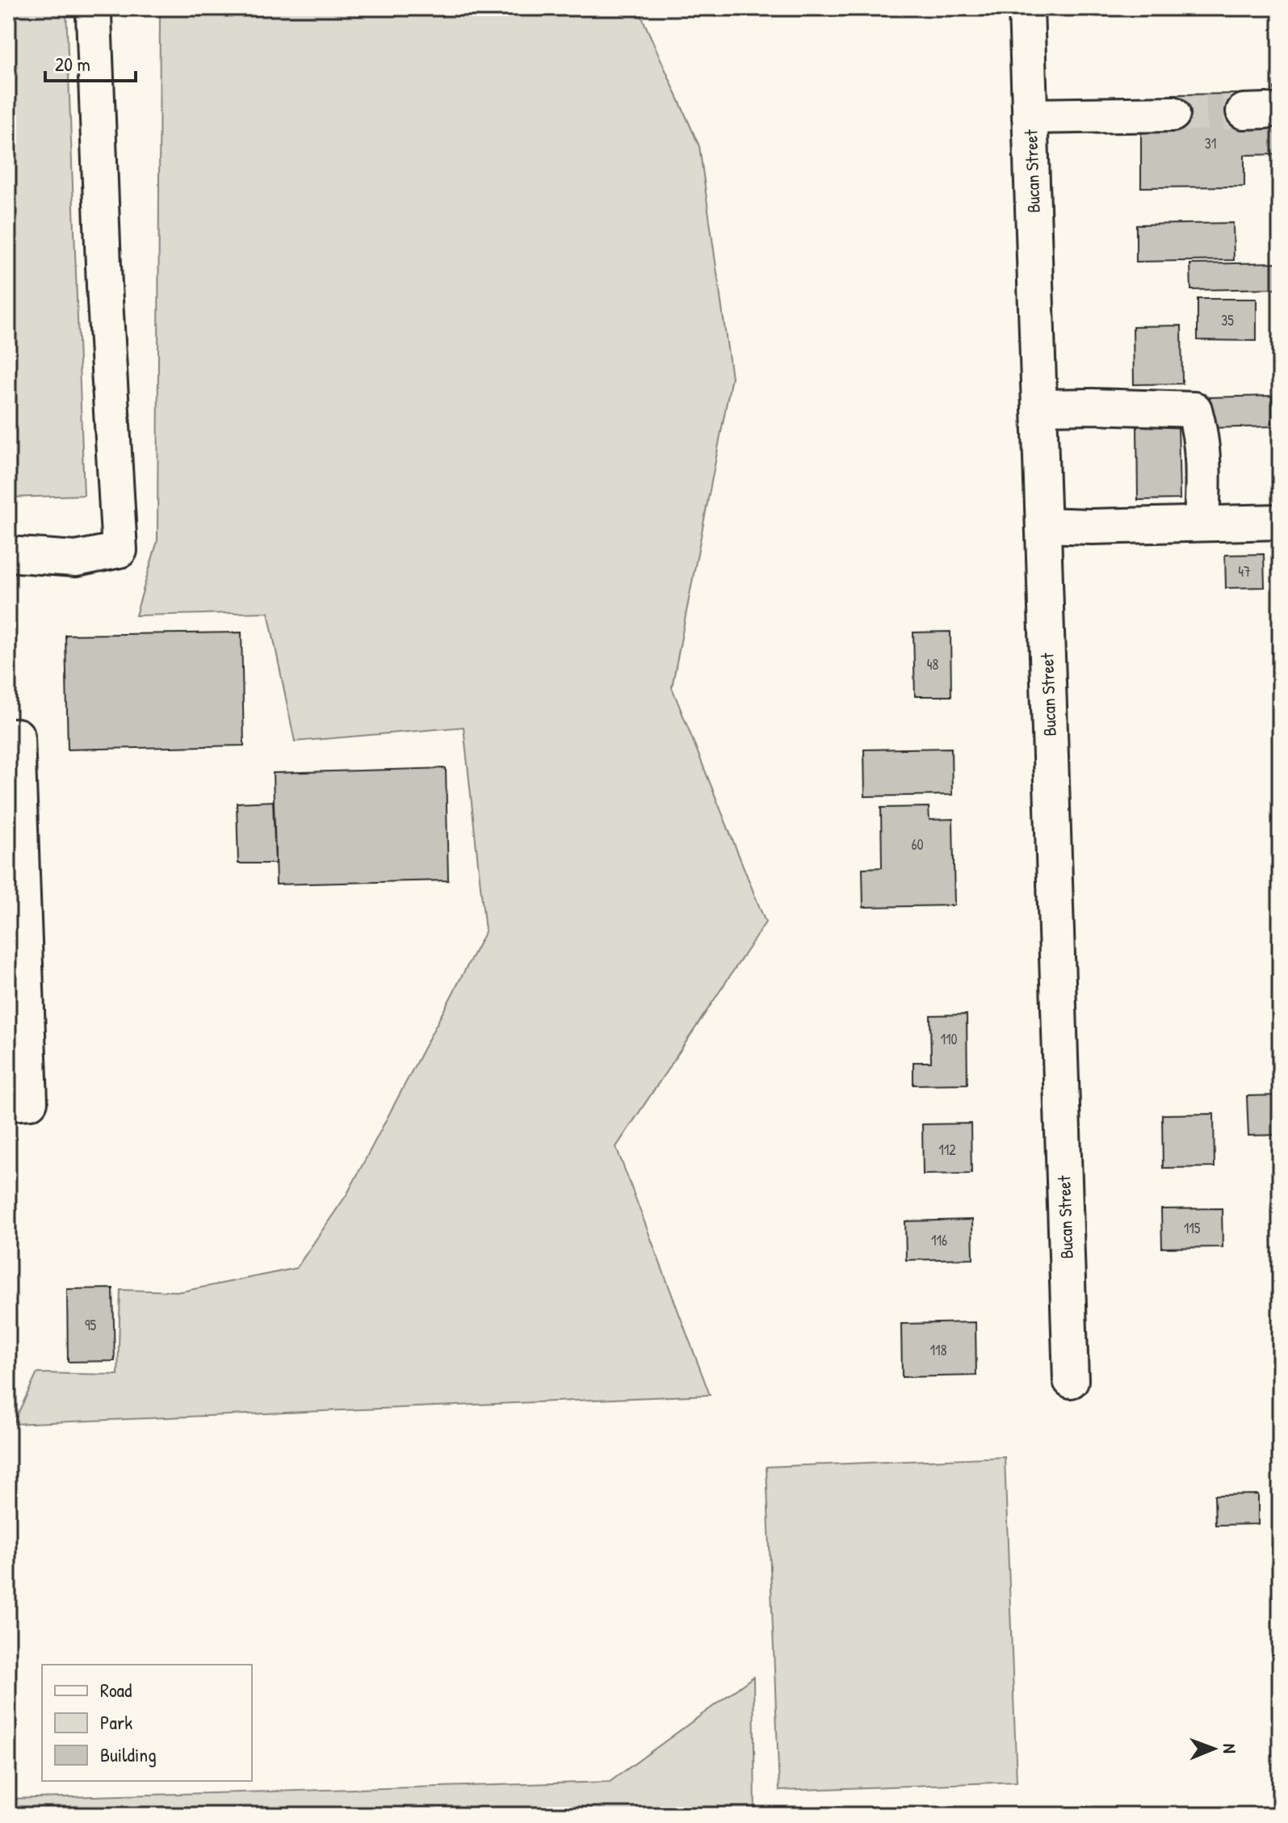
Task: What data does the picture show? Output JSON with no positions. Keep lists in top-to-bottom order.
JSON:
{
  "streets": {
    "street": ["Bucan Street"]
  },
  "house_numbers": [
    "31",
    "35",
    "47",
    "48",
    "60",
    "110",
    "112",
    "115",
    "116",
    "95",
    "118"
  ],
  "legend": ["Road", "Park", "Building"],
  "scale_bar": "20 m",
  "north": "right"
}
